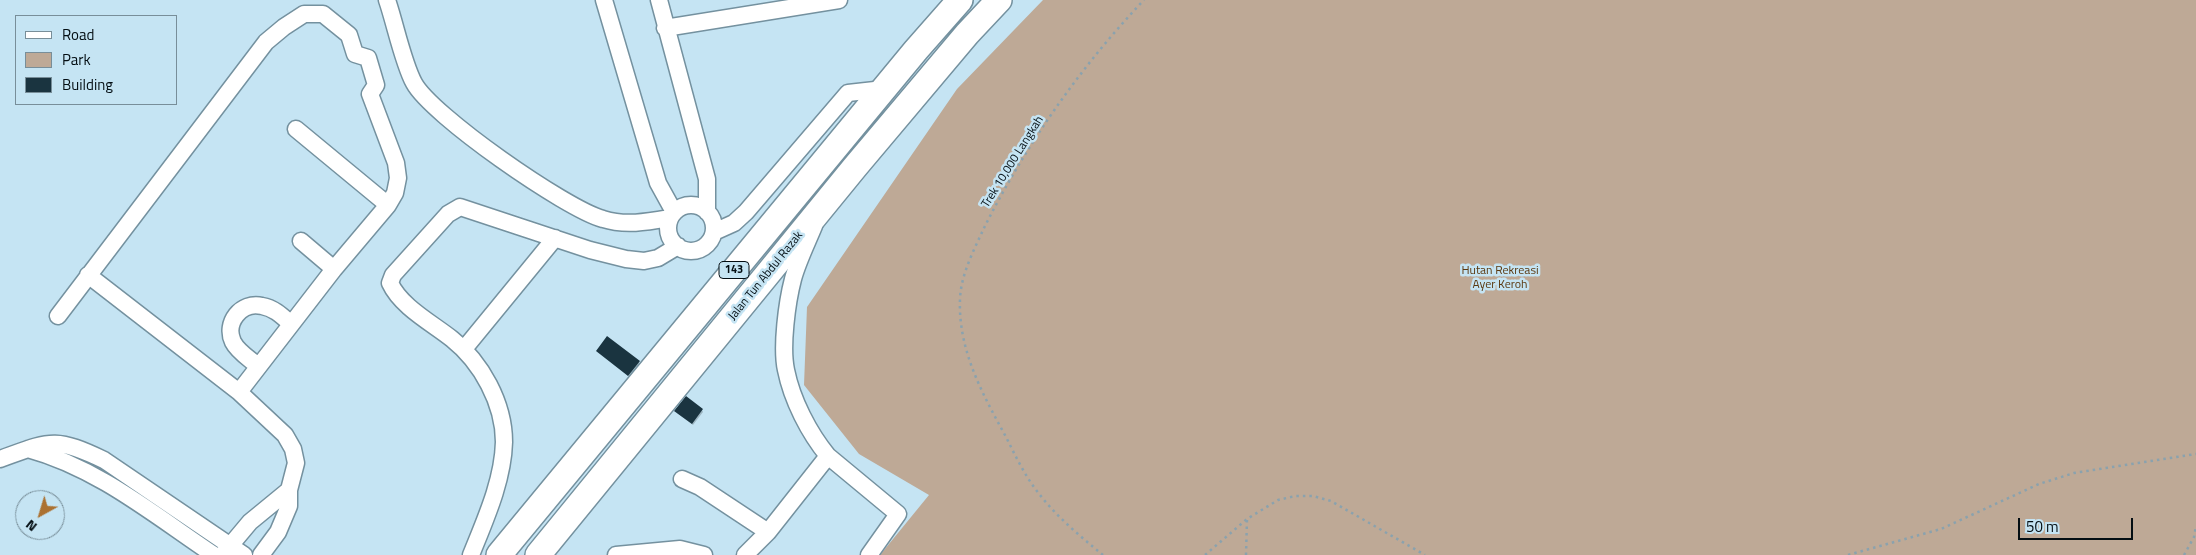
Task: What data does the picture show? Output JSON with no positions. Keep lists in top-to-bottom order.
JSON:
{
  "streets": {
    "highway": ["143", "Jalan Tun Abdul Razak"],
    "path": ["Trek 10,000 Langkah"]
  },
  "parks": ["Hutan Rekreasi Ayer Keroh"],
  "legend": ["Road", "Park", "Building"],
  "scale_bar": "50 m",
  "north": "bottom left"
}
